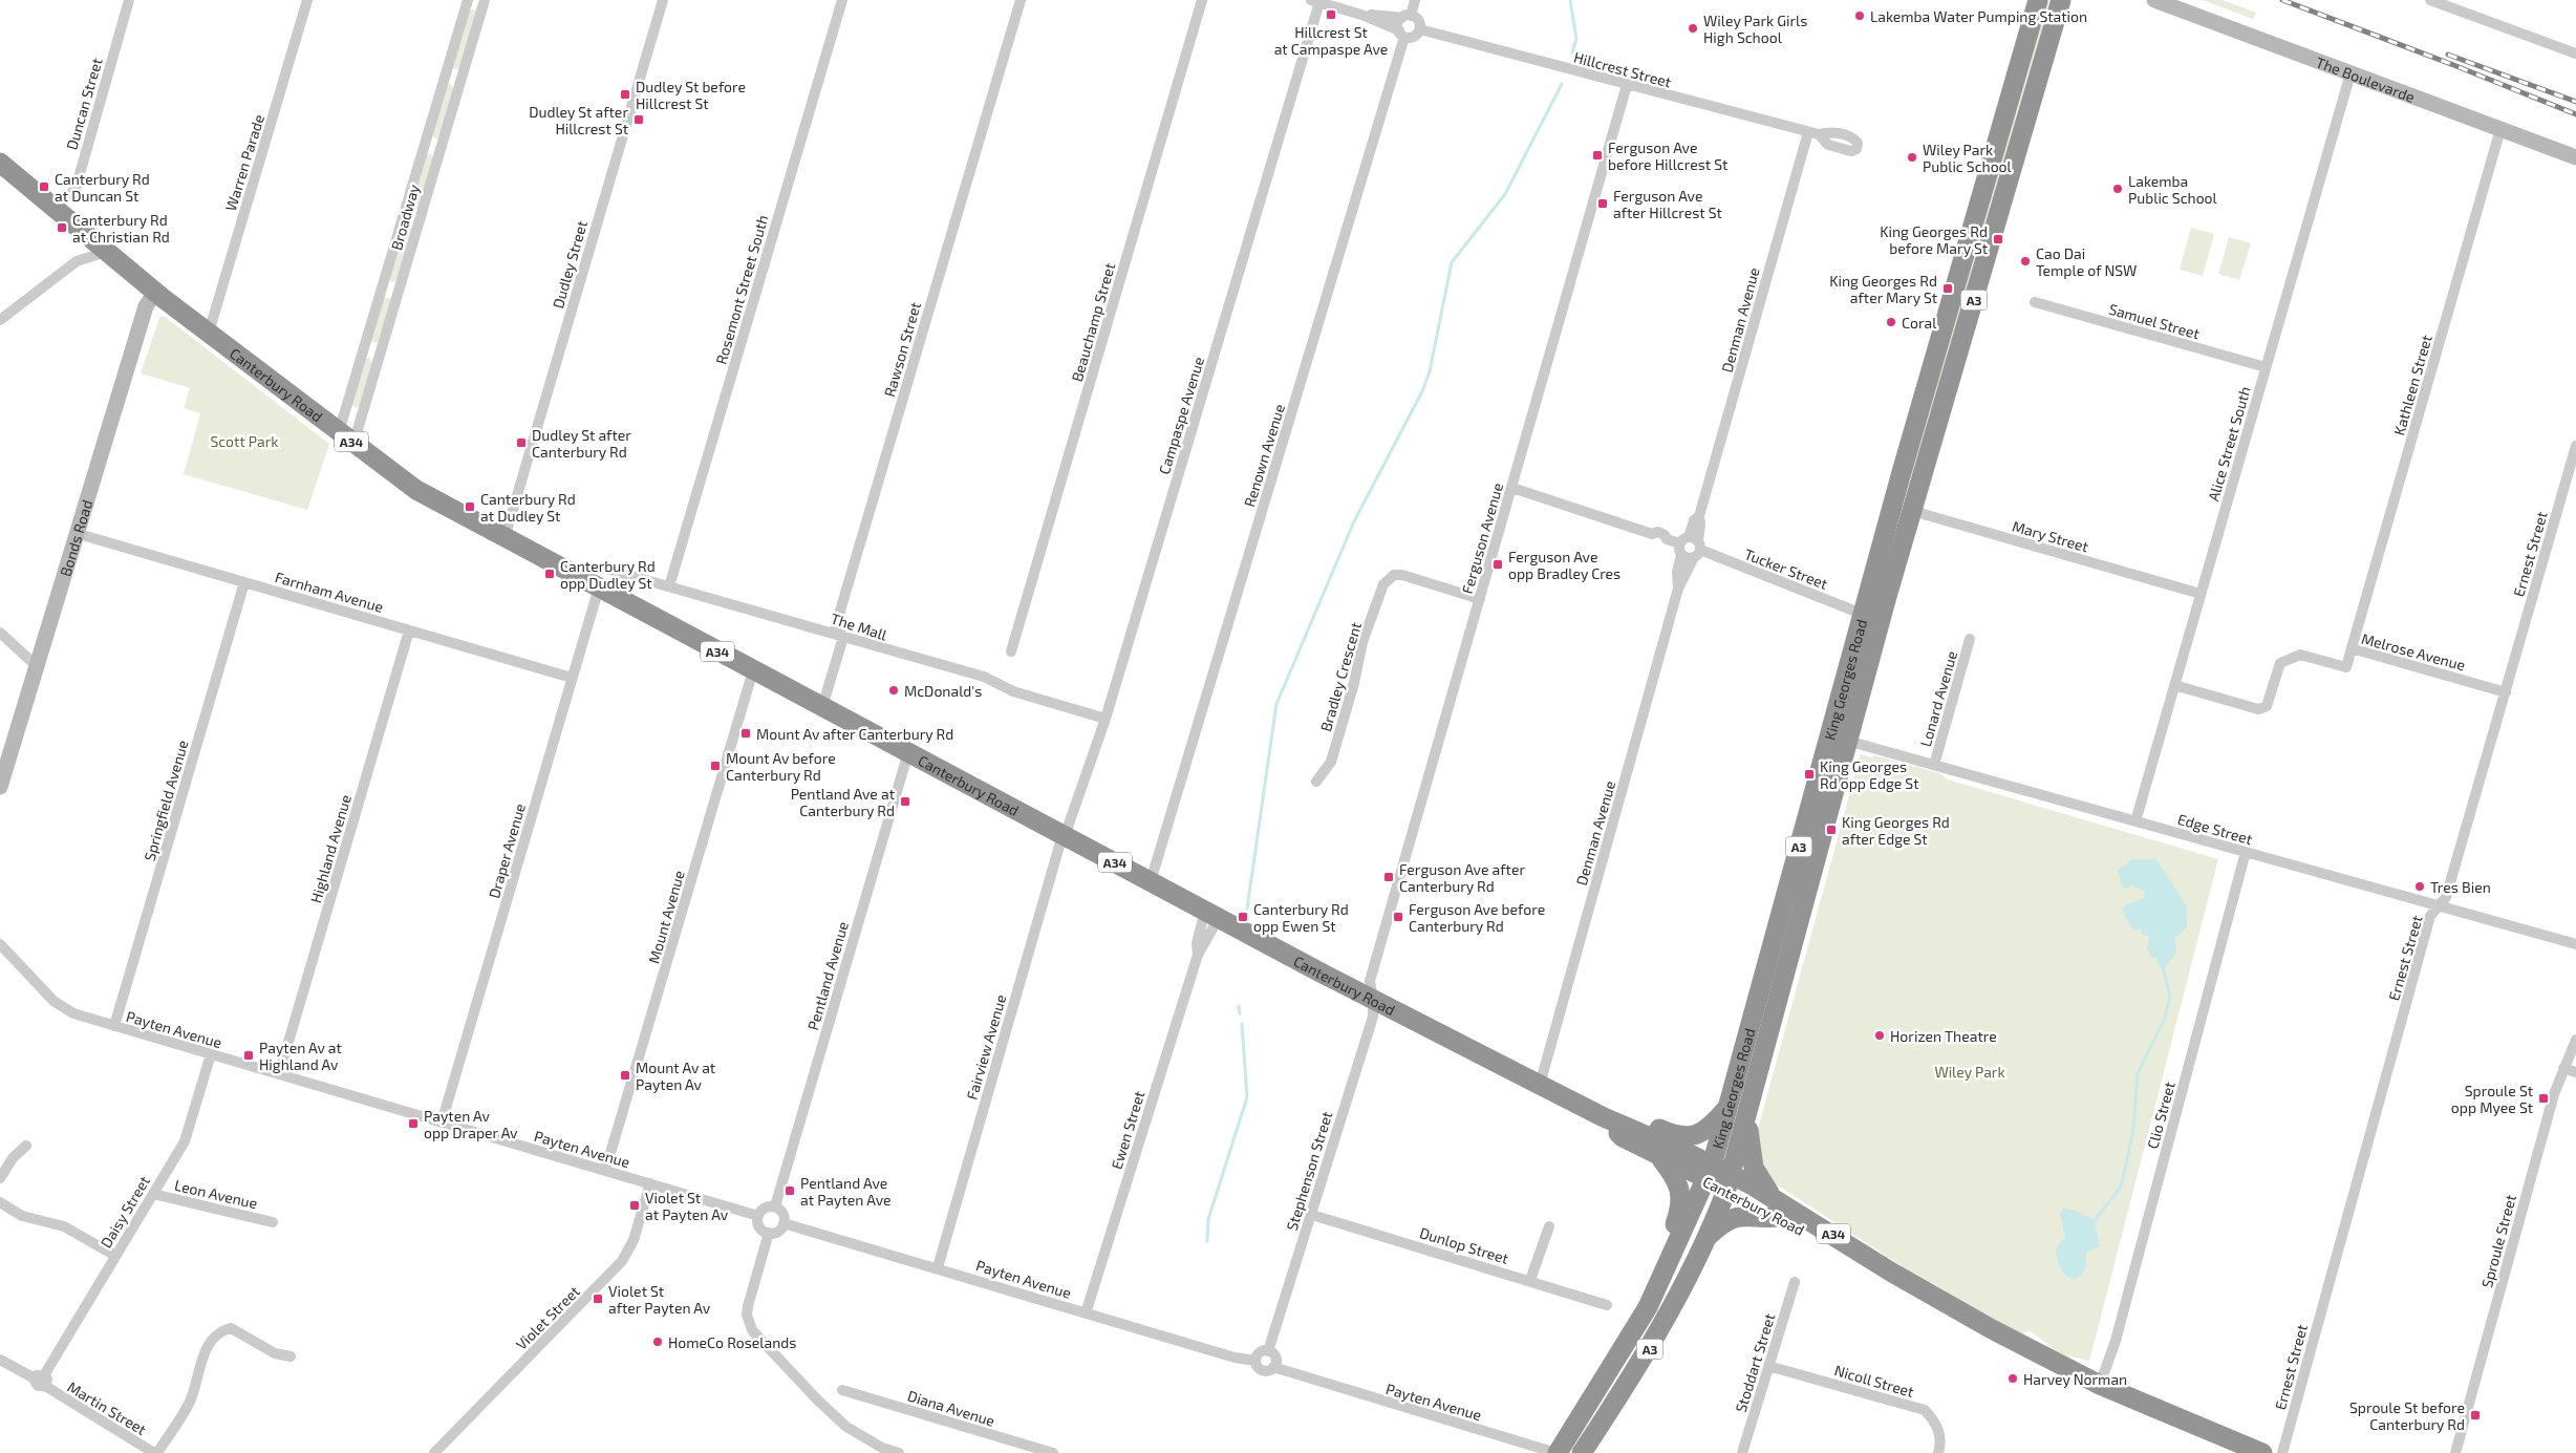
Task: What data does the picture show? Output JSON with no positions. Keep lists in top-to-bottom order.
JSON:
{
  "streets": {
    "highway": [
      "A3",
      "Canterbury Road",
      "A34",
      "King Georges Road"
    ],
    "main road": ["The Boulevarde", "Bonds Road"],
    "street": [
      "Hillcrest Street",
      "Duncan Street",
      "Warren Parade",
      "Broadway",
      "Dudley Street",
      "Rosemont Street South",
      "Denman Avenue",
      "Samuel Street",
      "Beauchamp Street",
      "Rawson Street",
      "Kathleen Street",
      "Campaspe Avenue",
      "Alice Street South",
      "Renown Avenue",
      "Mary Street",
      "Ferguson Avenue",
      "Ernest Street",
      "Tucker Street",
      "Farnham Avenue",
      "The Mall",
      "Melrose Avenue",
      "Bradley Crescent",
      "Lonard Avenue",
      "Springfield Avenue",
      "Edge Street",
      "Highland Avenue",
      "Draper Avenue",
      "Mount Avenue",
      "Pentland Avenue",
      "Payten Avenue",
      "Fairview Avenue",
      "Clio Street",
      "Ewen Street",
      "Stephenson Street",
      "Leon Avenue",
      "Daisy Street",
      "Sproule Street",
      "Dunlop Street",
      "Violet Street",
      "Stoddart Street",
      "Nicoll Street",
      "Martin Street",
      "Diana Avenue"
    ]
  },
  "crossings": [
    ["Hillcrest Street", "Denman Avenue"],
    ["Hillcrest Street", "Renown Avenue"],
    ["Hillcrest Street", "Ferguson Avenue"],
    ["The Boulevarde", "Kathleen Street"],
    ["The Boulevarde", "Alice Street South"],
    ["Duncan Street", "Canterbury Road"],
    ["Warren Parade", "Canterbury Road"],
    ["Broadway", "Canterbury Road"],
    ["Dudley Street", "Canterbury Road"],
    ["Rosemont Street South", "The Mall"],
    ["Denman Avenue", "Canterbury Road"],
    ["Denman Avenue", "Tucker Street"],
    ["Samuel Street", "Alice Street South"],
    ["Rawson Street", "Canterbury Road"],
    ["Rawson Street", "The Mall"],
    ["Canterbury Road", "Campaspe Avenue"],
    ["Canterbury Road", "Renown Avenue"],
    ["Canterbury Road", "Ferguson Avenue"],
    ["Canterbury Road", "Bonds Road"],
    ["Canterbury Road", "King Georges Road"],
    ["Canterbury Road", "Draper Avenue"],
    ["Canterbury Road", "Mount Avenue"],
    ["Canterbury Road", "Pentland Avenue"],
    ["Canterbury Road", "Fairview Avenue"],
    ["Canterbury Road", "Clio Street"],
    ["Canterbury Road", "Ewen Street"],
    ["Canterbury Road", "Stephenson Street"],
    ["Kathleen Street", "Melrose Avenue"],
    ["Campaspe Avenue", "The Mall"],
    ["Campaspe Avenue", "Fairview Avenue"],
    ["Alice Street South", "Mary Street"],
    ["Alice Street South", "Melrose Avenue"],
    ["Alice Street South", "Edge Street"],
    ["Mary Street", "King Georges Road"],
    ["Ferguson Avenue", "Tucker Street"],
    ["Ferguson Avenue", "Bradley Crescent"],
    ["Ferguson Avenue", "Stephenson Street"],
    ["Bonds Road", "Farnham Avenue"],
    ["Ernest Street", "Melrose Avenue"],
    ["Ernest Street", "Edge Street"],
    ["Tucker Street", "King Georges Road"],
    ["Farnham Avenue", "Springfield Avenue"],
    ["Farnham Avenue", "Highland Avenue"],
    ["Farnham Avenue", "Draper Avenue"],
    ["King Georges Road", "Edge Street"],
    ["King Georges Road", "Payten Avenue"],
    ["Lonard Avenue", "Edge Street"],
    ["Springfield Avenue", "Payten Avenue"],
    ["Edge Street", "Clio Street"],
    ["Highland Avenue", "Payten Avenue"],
    ["Draper Avenue", "Payten Avenue"],
    ["Mount Avenue", "Payten Avenue"],
    ["Pentland Avenue", "Payten Avenue"],
    ["Payten Avenue", "Fairview Avenue"],
    ["Payten Avenue", "Ewen Street"],
    ["Payten Avenue", "Stephenson Street"],
    ["Payten Avenue", "Daisy Street"],
    ["Payten Avenue", "Violet Street"],
    ["Stephenson Street", "Dunlop Street"],
    ["Leon Avenue", "Daisy Street"],
    ["Daisy Street", "Martin Street"],
    ["Stoddart Street", "Nicoll Street"]
  ],
  "parks": ["Scott Park", "Wiley Park"],
  "places": {
    "transit": [
      "Hillcrest St at Campaspe Ave",
      "Dudley St before Hillcrest St",
      "Dudley St after Hillcrest St",
      "Ferguson Ave before Hillcrest St",
      "Canterbury Rd at Duncan St",
      "Ferguson Ave after Hillcrest St",
      "Canterbury Rd at Christian Rd",
      "King Georges Rd before Mary St",
      "King Georges Rd after Mary St",
      "Dudley St after Canterbury Rd",
      "Canterbury Rd at Dudley St",
      "Ferguson Ave opp Bradley Cres",
      "Canterbury Rd opp Dudley St",
      "Mount Av after Canterbury Rd",
      "Mount Av before Canterbury Rd",
      "King Georges Rd opp Edge St",
      "Pentland Ave at Canterbury Rd",
      "King Georges Rd after Edge St",
      "Ferguson Ave after Canterbury Rd",
      "Canterbury Rd opp Ewen St",
      "Ferguson Ave before Canterbury Rd",
      "Payten Av at Highland Av",
      "Mount Av at Payten Av",
      "Sproule St opp Myee St",
      "Payten Av opp Draper Av",
      "Pentland Ave at Payten Ave",
      "Violet St at Payten Av",
      "Violet St after Payten Av",
      "Sproule St before Canterbury Rd"
    ],
    "other": [
      "Lakemba Water Pumping Station",
      "Wiley Park Girls High School",
      "Wiley Park Public School",
      "Lakemba Public School",
      "Cao Dai Temple of NSW",
      "Coral",
      "McDonald's",
      "Tres Bien",
      "Horizen Theatre",
      "HomeCo Roselands",
      "Harvey Norman"
    ]
  }
}
